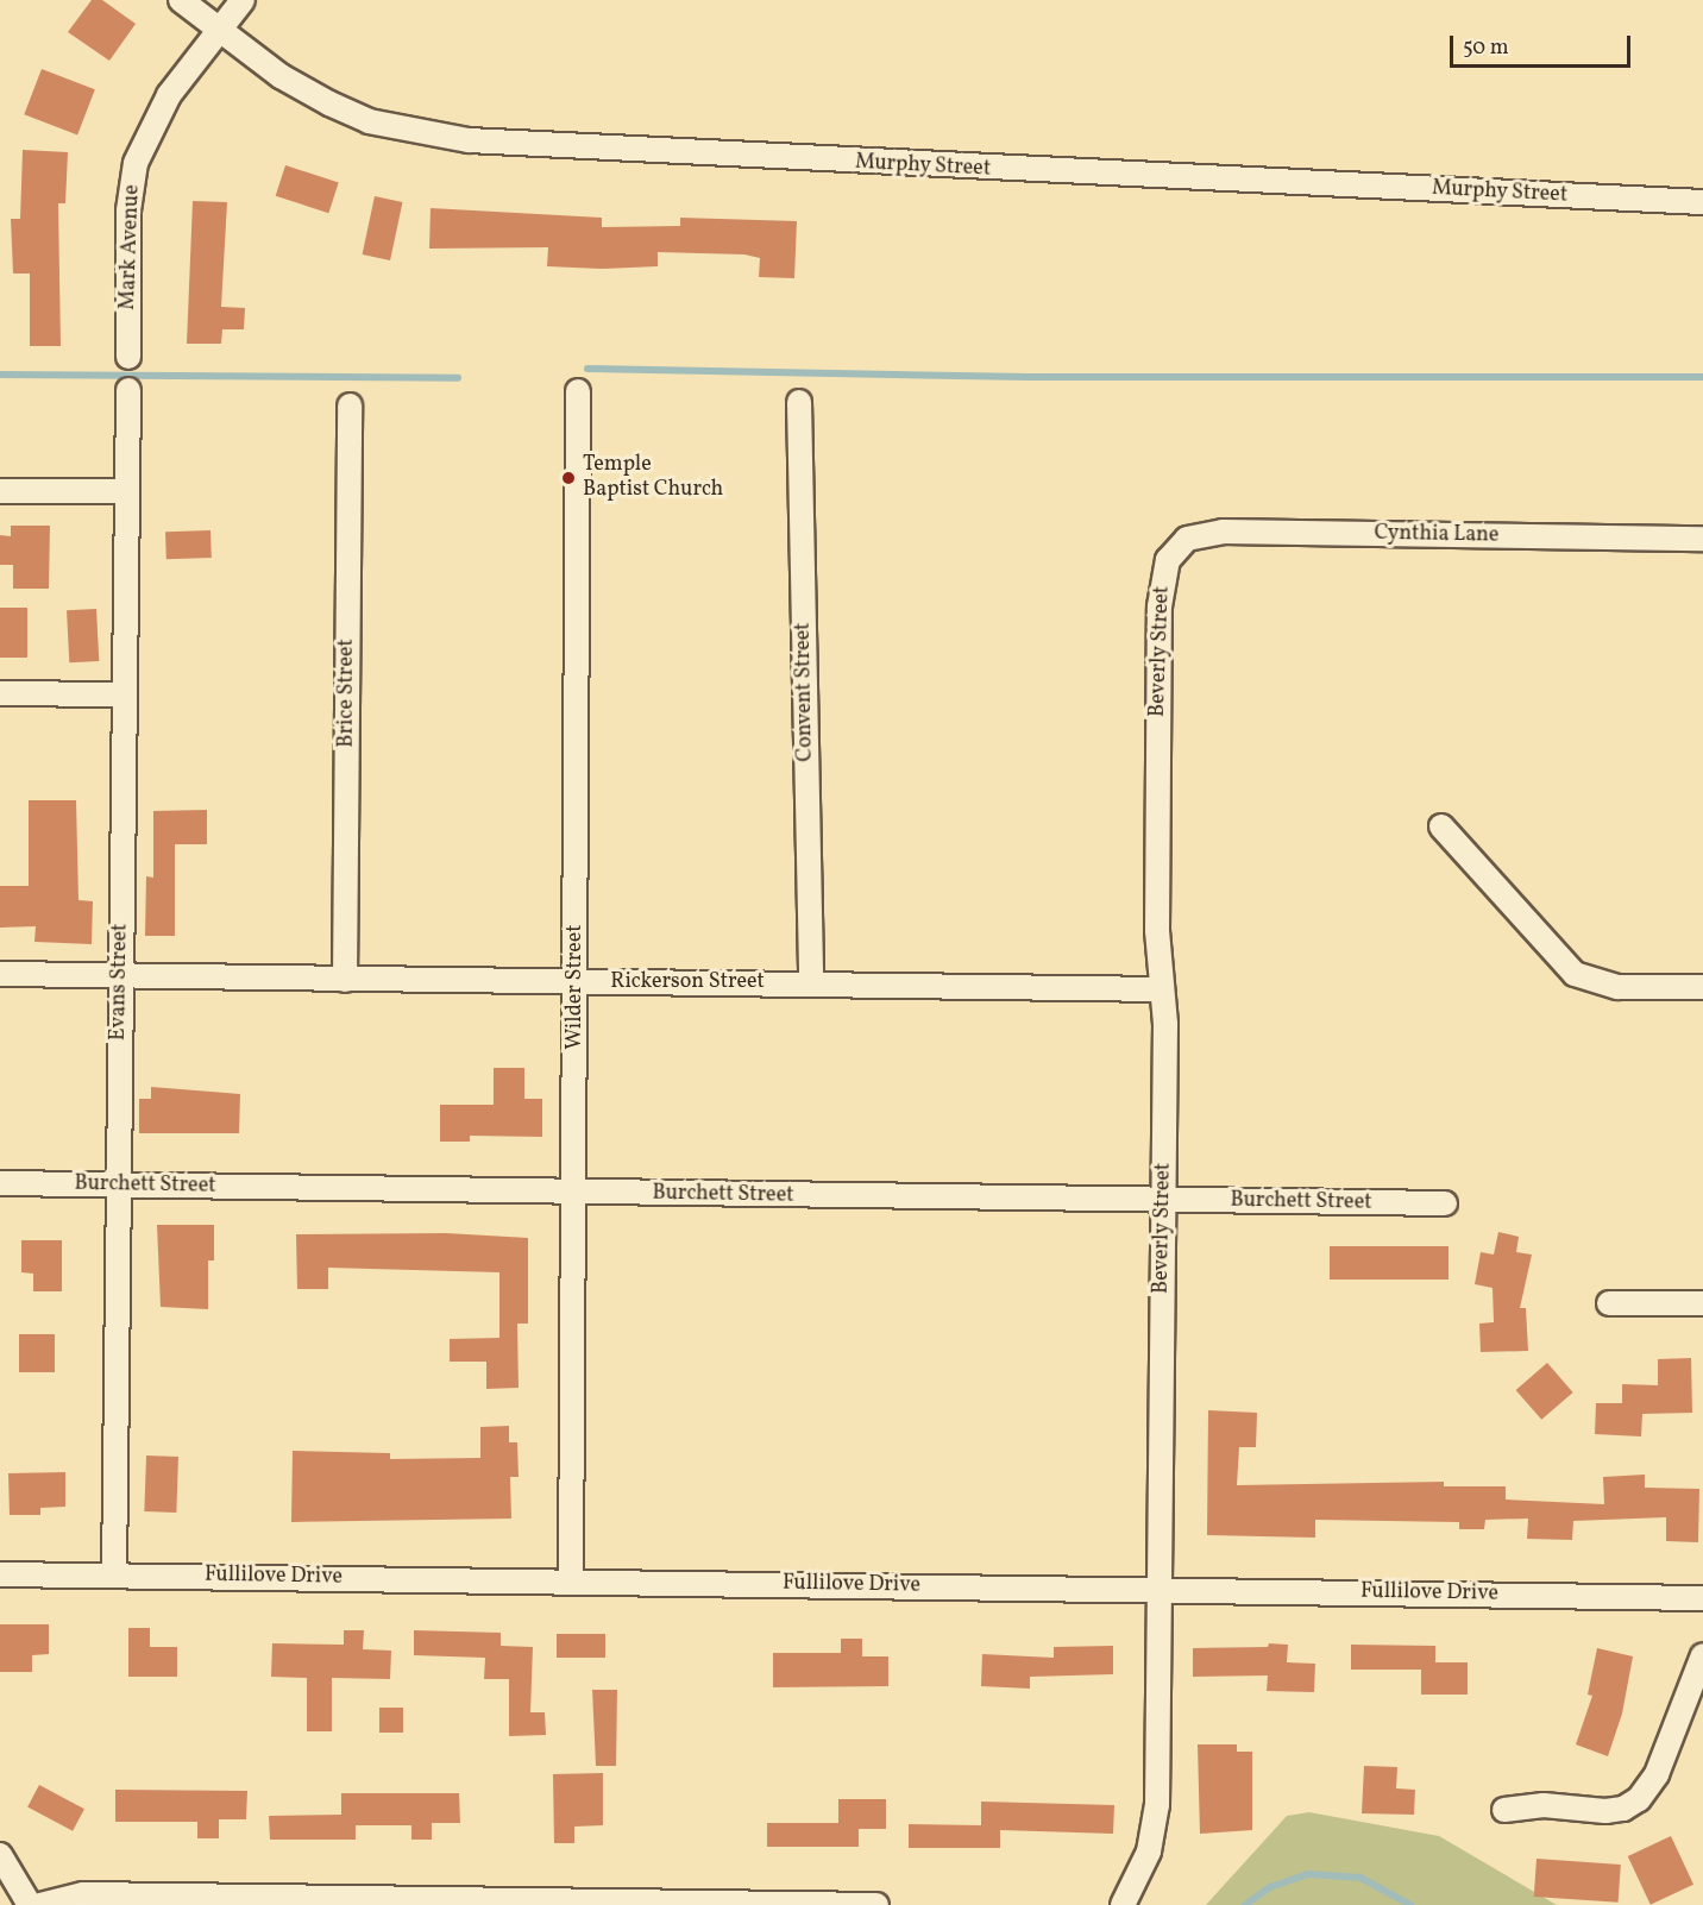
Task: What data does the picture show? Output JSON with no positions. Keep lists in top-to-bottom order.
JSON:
{
  "streets": {
    "street": [
      "Murphy Street",
      "Mark Avenue",
      "Cynthia Lane",
      "Beverly Street",
      "Convent Street",
      "Brice Street",
      "Evans Street",
      "Rickerson Street",
      "Wilder Street",
      "Burchett Street",
      "Fullilove Drive"
    ]
  },
  "crossings": [
    ["Murphy Street", "Mark Avenue"],
    ["Cynthia Lane", "Beverly Street"],
    ["Beverly Street", "Rickerson Street"],
    ["Beverly Street", "Burchett Street"],
    ["Beverly Street", "Fullilove Drive"],
    ["Convent Street", "Rickerson Street"],
    ["Brice Street", "Rickerson Street"],
    ["Evans Street", "Rickerson Street"],
    ["Evans Street", "Burchett Street"],
    ["Evans Street", "Fullilove Drive"],
    ["Rickerson Street", "Wilder Street"],
    ["Wilder Street", "Burchett Street"],
    ["Wilder Street", "Fullilove Drive"]
  ],
  "places": ["Temple Baptist Church"],
  "scale_bar": "50 m"
}
